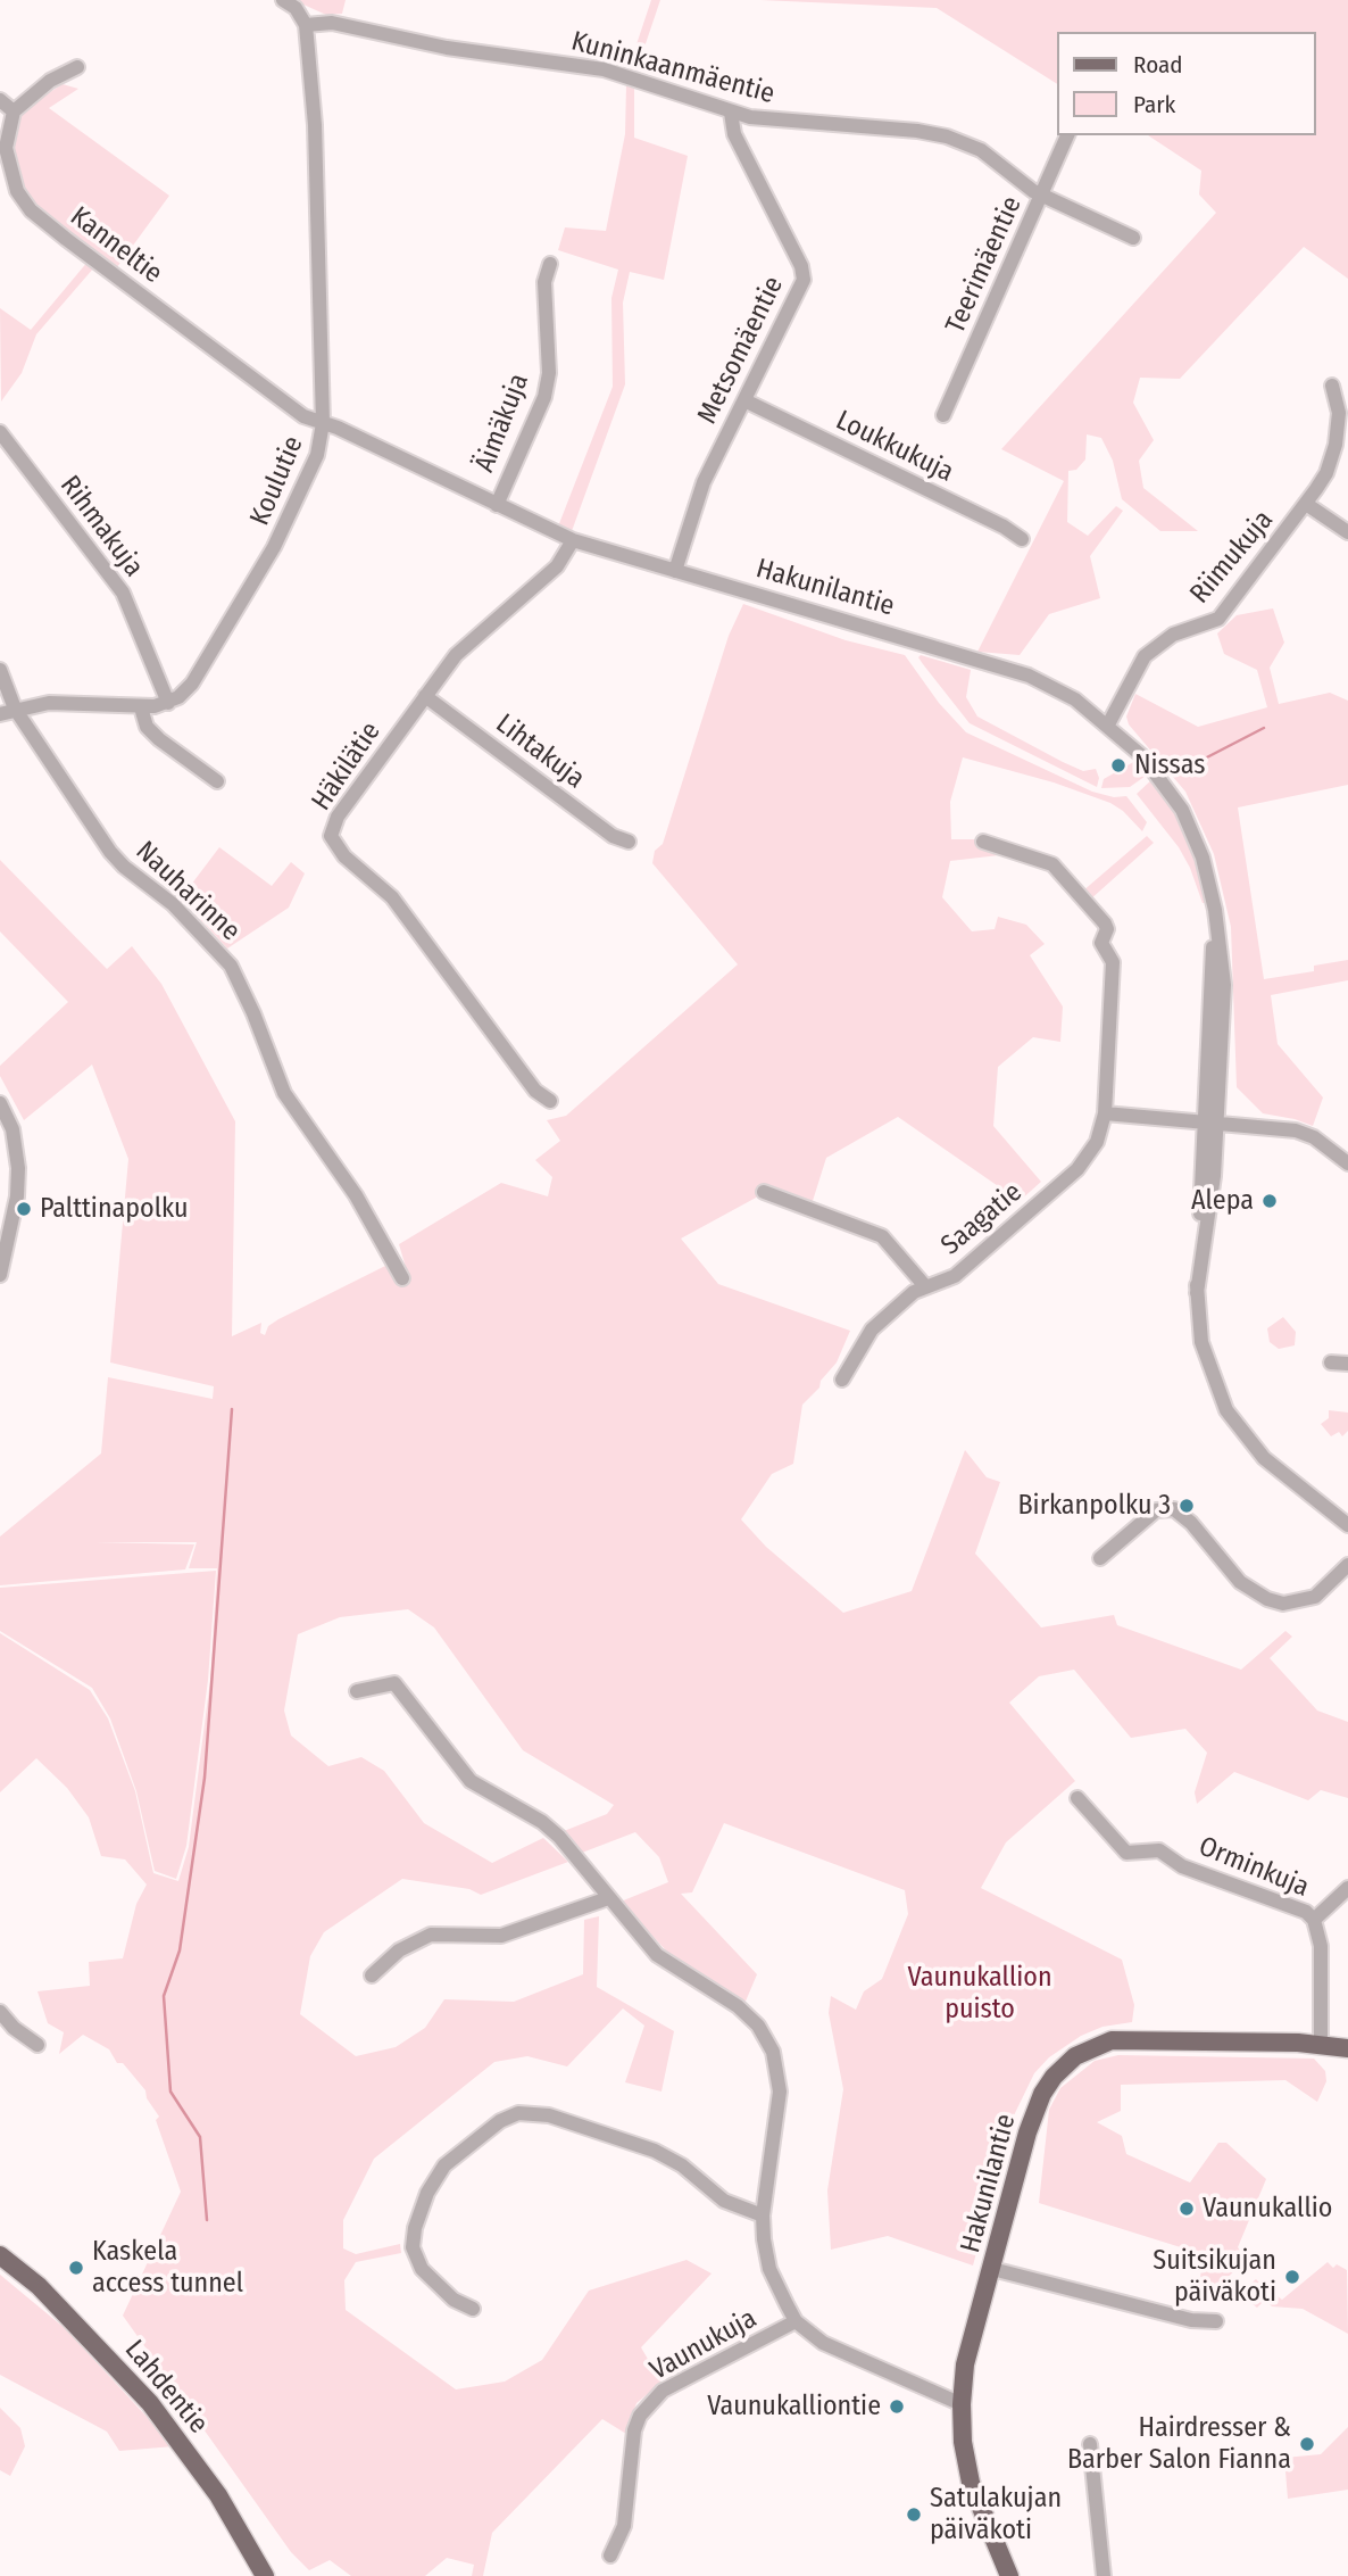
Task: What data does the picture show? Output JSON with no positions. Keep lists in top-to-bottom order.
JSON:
{
  "streets": {
    "main road": ["Hakunilantie", "Lahdentie"],
    "street": [
      "Kuninkaanmäentie",
      "Kanneltie",
      "Teerimäentie",
      "Metsomäentie",
      "Äimäkuja",
      "Loukkukuja",
      "Koulutie",
      "Rihmakuja",
      "Riimukuja",
      "Lihtakuja",
      "Häkilätie",
      "Nauharinne",
      "Saagatie",
      "Orminkuja",
      "Vaunukuja"
    ]
  },
  "crossings": [
    ["Kuninkaanmäentie", "Teerimäentie"],
    ["Kuninkaanmäentie", "Metsomäentie"],
    ["Kuninkaanmäentie", "Koulutie"],
    ["Kanneltie", "Koulutie"],
    ["Kanneltie", "Hakunilantie"],
    ["Metsomäentie", "Loukkukuja"],
    ["Metsomäentie", "Hakunilantie"],
    ["Äimäkuja", "Hakunilantie"],
    ["Koulutie", "Rihmakuja"],
    ["Koulutie", "Hakunilantie"],
    ["Riimukuja", "Hakunilantie"],
    ["Hakunilantie", "Häkilätie"],
    ["Hakunilantie", "Orminkuja"],
    ["Lihtakuja", "Häkilätie"]
  ],
  "parks": ["Vaunukallion puisto"],
  "places": [
    "Nissas",
    "Alepa",
    "Palttinapolku",
    "Birkanpolku 3",
    "Vaunukallio",
    "Kaskela access tunnel",
    "Suitsikujan päiväkoti",
    "Vaunukalliontie",
    "Hairdresser & Barber Salon Fianna",
    "Satulakujan päiväkoti"
  ],
  "legend": ["Road", "Park"]
}
